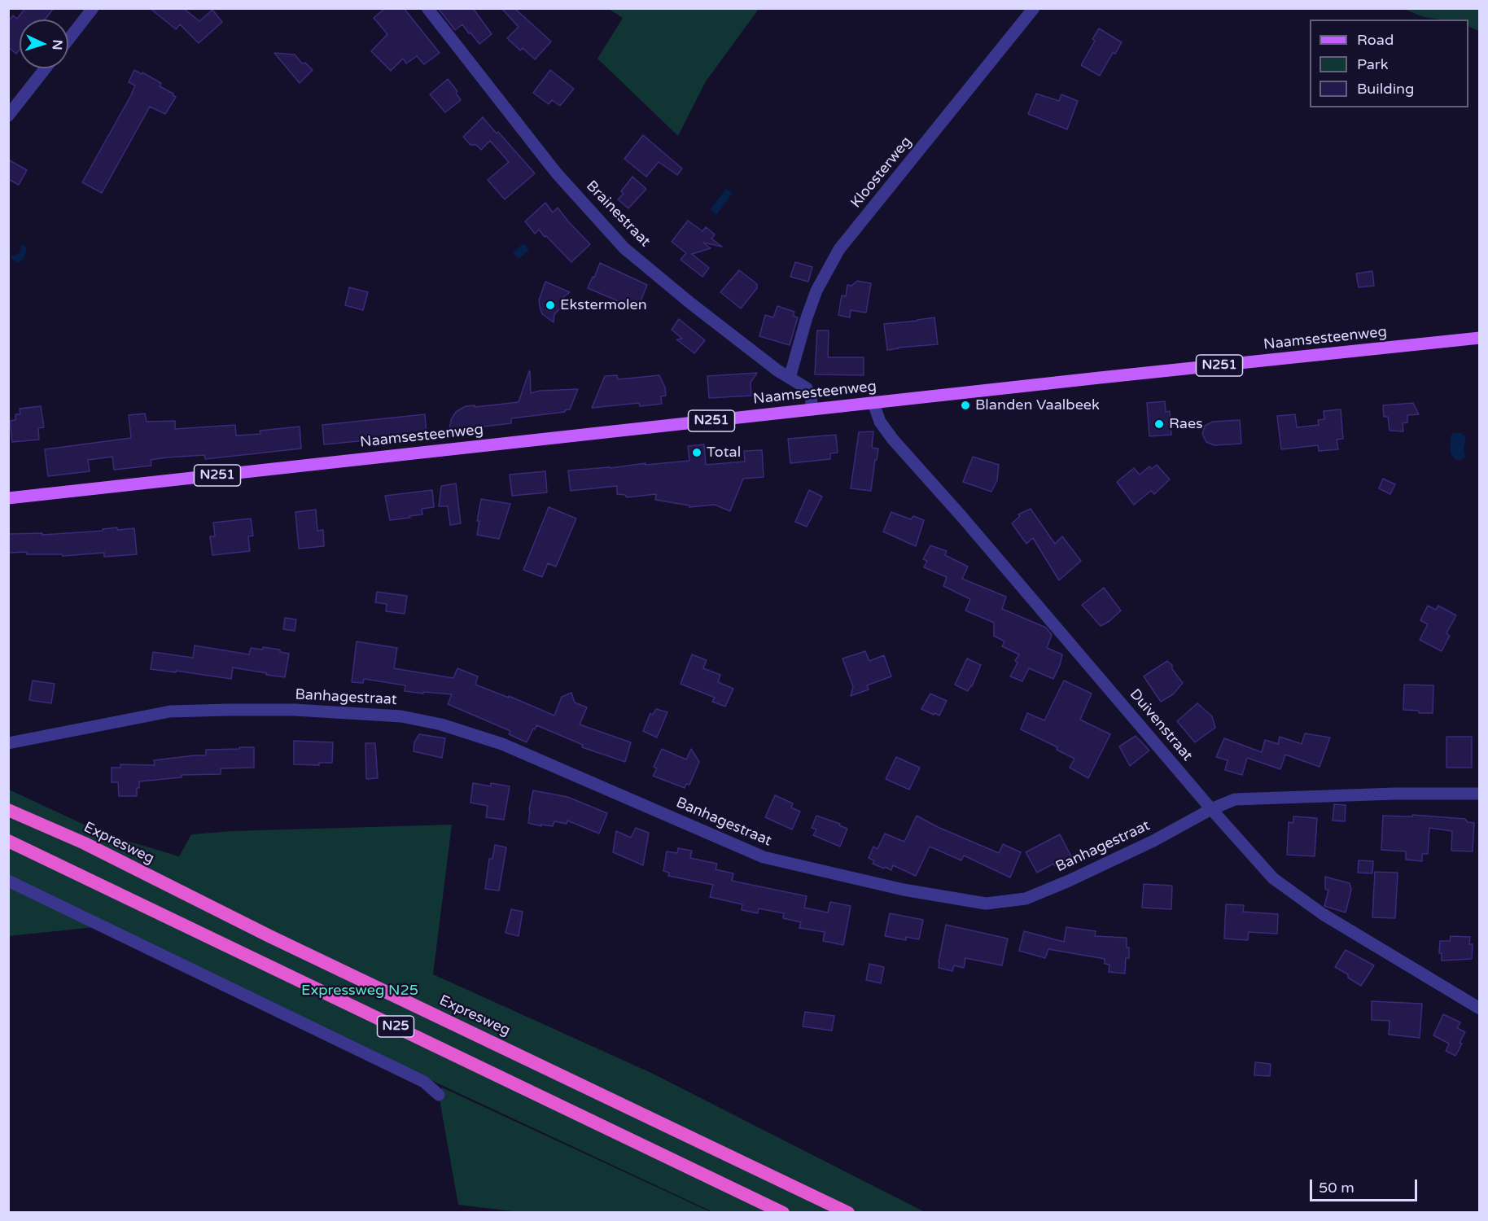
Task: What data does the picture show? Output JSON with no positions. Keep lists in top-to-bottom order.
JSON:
{
  "streets": {
    "highway": ["Expresweg", "N25"],
    "main road": ["Naamsesteenweg", "N251"],
    "street": [
      "Kloosterweg",
      "Brainestraat",
      "Banhagestraat",
      "Duivenstraat"
    ]
  },
  "crossings": [
    ["Kloosterweg", "Brainestraat"],
    ["Brainestraat", "Naamsesteenweg"],
    ["Naamsesteenweg", "Duivenstraat"],
    ["Banhagestraat", "Duivenstraat"]
  ],
  "parks": ["Expressweg N25"],
  "places": [
    "Ekstermolen",
    "Blanden Vaalbeek",
    "Raes",
    "Total"
  ],
  "legend": ["Road", "Park", "Building"],
  "scale_bar": "50 m",
  "north": "right"
}
